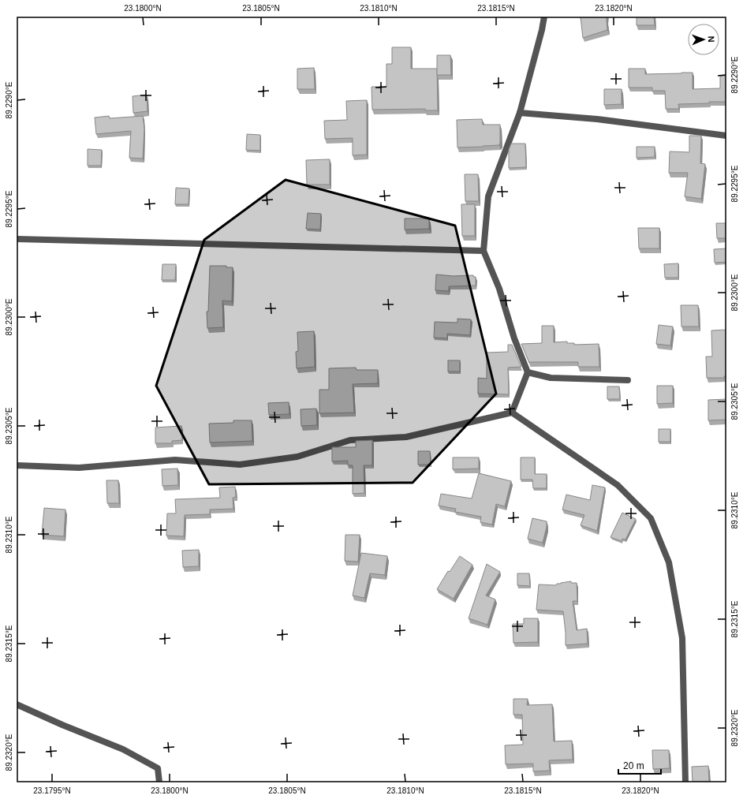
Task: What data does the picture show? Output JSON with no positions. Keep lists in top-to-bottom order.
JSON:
{
  "scale_bar": "20 m",
  "north": "right",
  "coordinates": [
    "23.1800°N",
    "23.1805°N",
    "23.1810°N",
    "23.1815°N",
    "23.1820°N",
    "89.2290°E",
    "89.2295°E",
    "89.2300°E",
    "89.2305°E",
    "89.2310°E",
    "89.2315°E",
    "89.2320°E",
    "23.1795°N"
  ]
}
